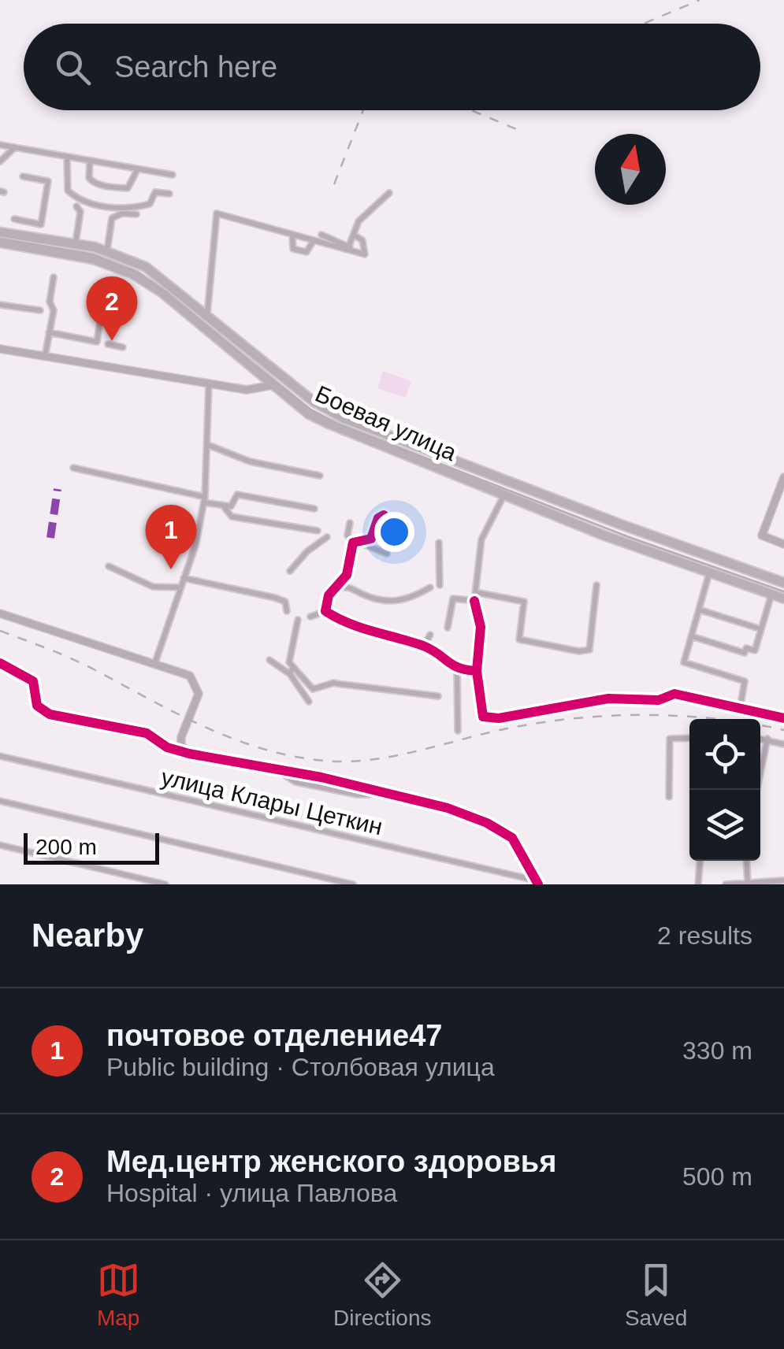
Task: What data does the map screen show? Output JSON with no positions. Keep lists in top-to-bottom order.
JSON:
{
  "streets": {
    "main road": ["Боевая улица"],
    "street": ["улица Клары Цеткин"]
  },
  "scale_bar": "200 m",
  "north": "top",
  "page": {
    "search": "Search here",
    "pins": ["2", "1"],
    "scale": "200 m",
    "heading": ["Nearby", "2 results"],
    "list": [
      {
        "mark": "1",
        "name": "почтовое отделение47",
        "note": "Public building · Столбовая улица",
        "value": "330 m"
      },
      {
        "mark": "2",
        "name": "Мед.центр женского здоровья",
        "note": "Hospital · улица Павлова",
        "value": "500 m"
      }
    ],
    "nav": ["Map", "Directions", "Saved"]
  }
}
